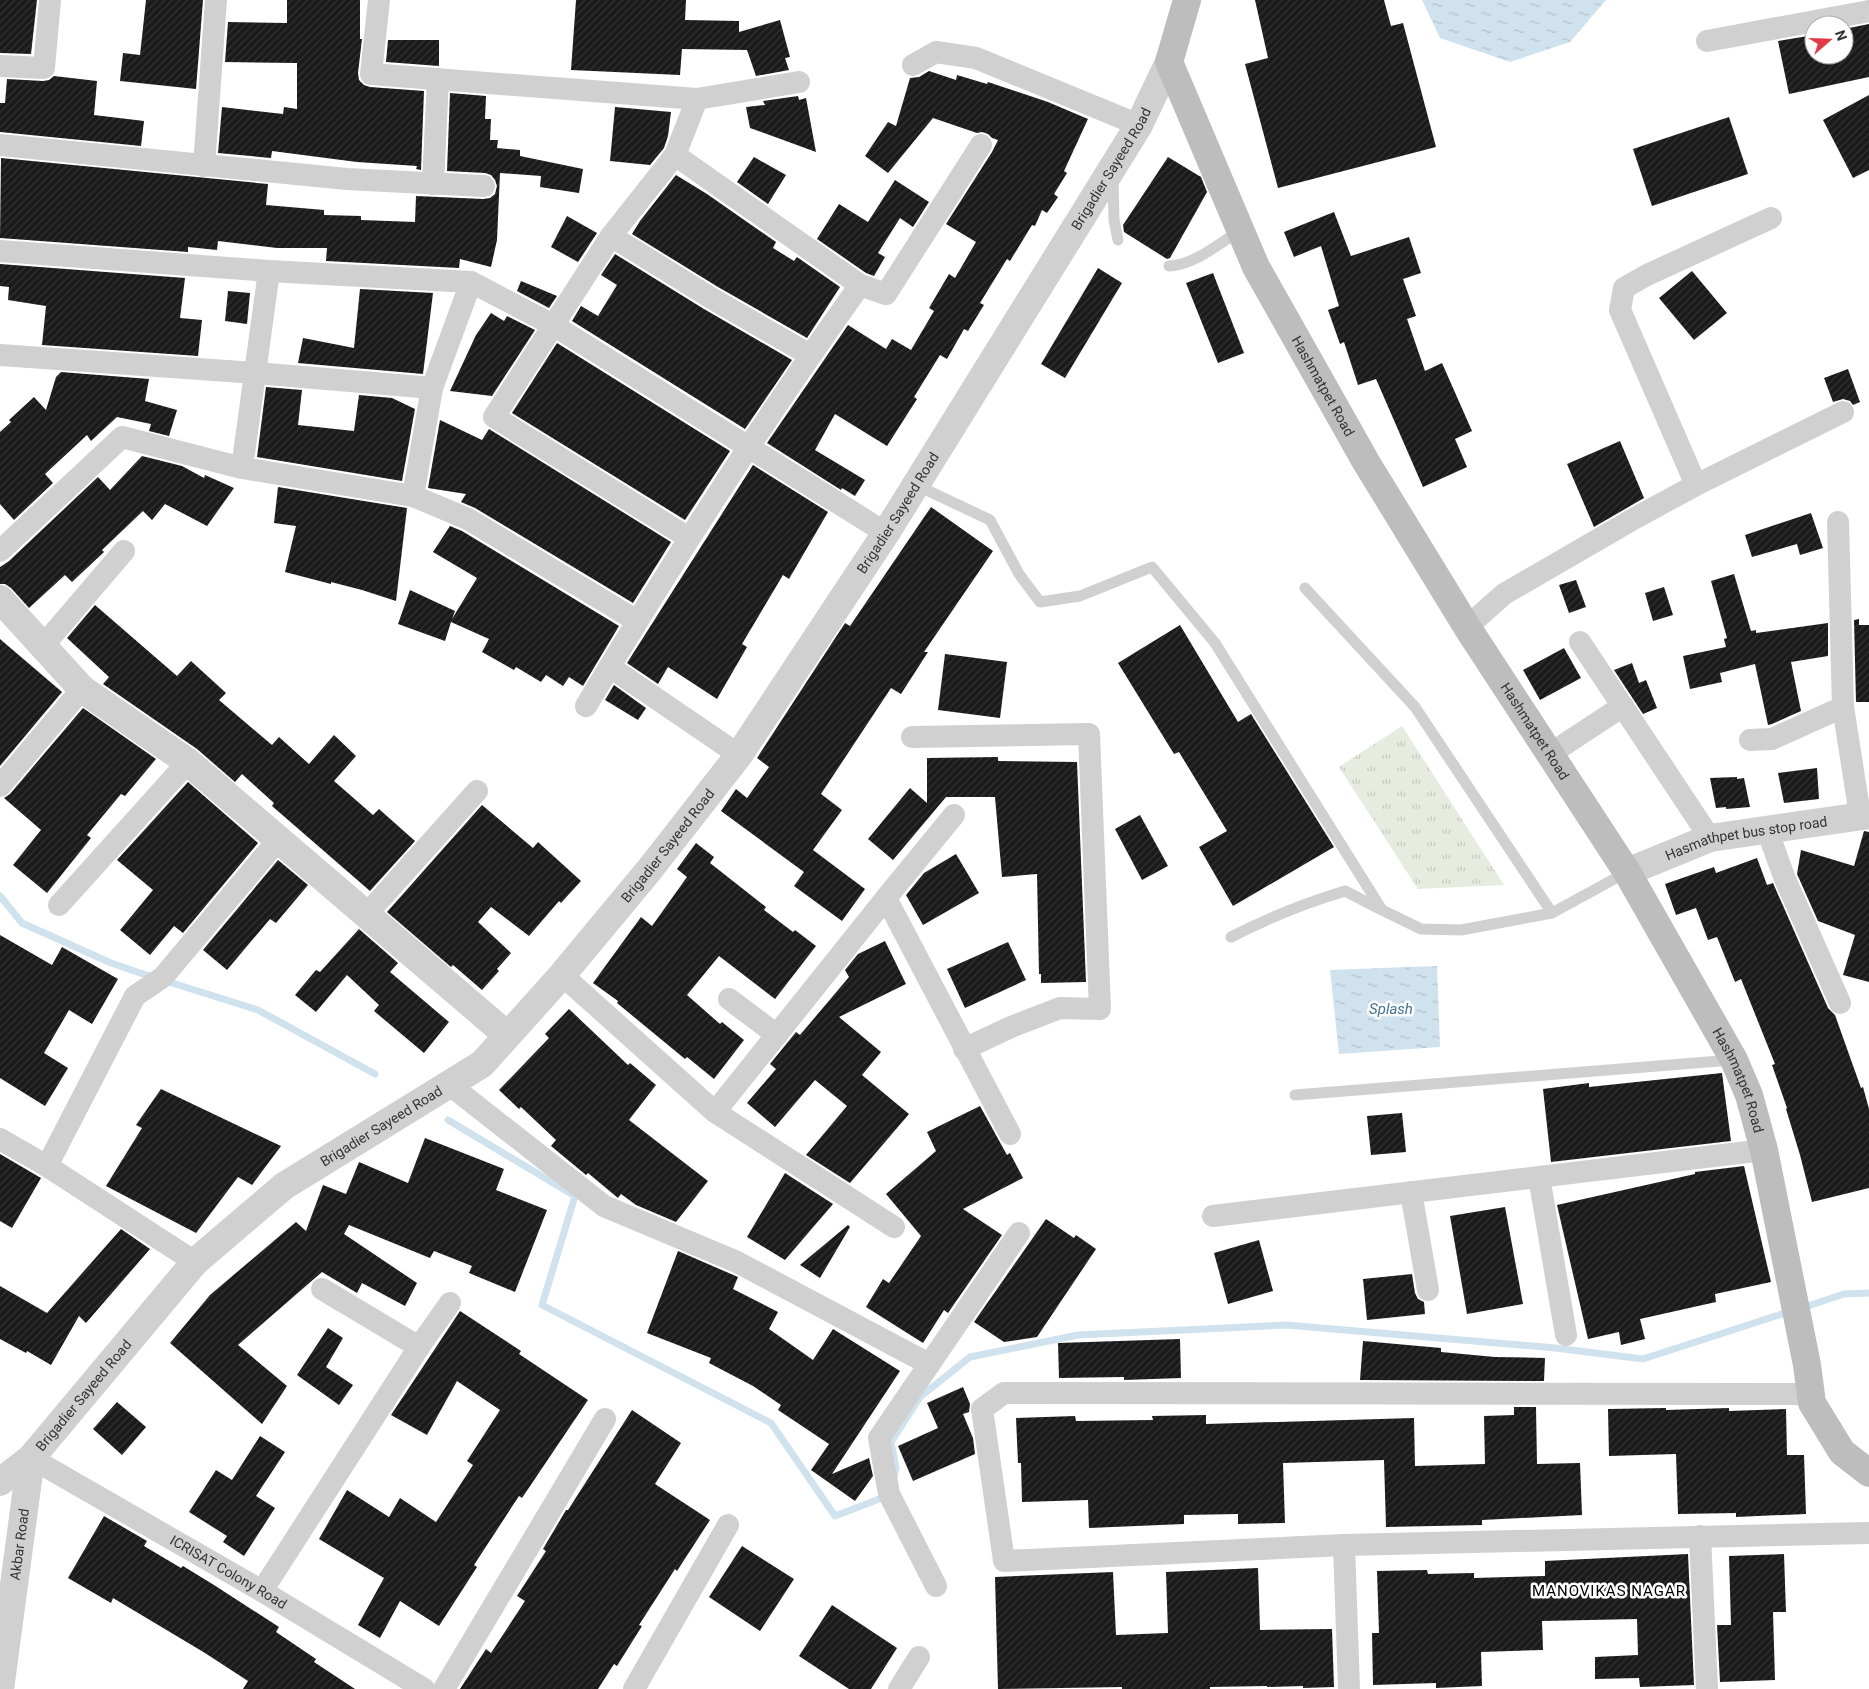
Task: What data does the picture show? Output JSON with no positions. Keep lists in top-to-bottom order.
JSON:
{
  "streets": {
    "main road": ["Hashmatpet Road"],
    "street": [
      "Brigadier Sayeed Road",
      "Hasmathpet bus stop road",
      "Akbar Road",
      "ICRISAT Colony Road"
    ]
  },
  "crossings": [
    ["Brigadier Sayeed Road", "Hashmatpet Road"],
    ["Brigadier Sayeed Road", "Akbar Road"],
    ["Brigadier Sayeed Road", "ICRISAT Colony Road"],
    ["Hashmatpet Road", "Hasmathpet bus stop road"],
    ["Akbar Road", "ICRISAT Colony Road"]
  ],
  "districts": ["MANOVIKAS NAGAR"],
  "water": ["Splash"],
  "north": "right"
}
